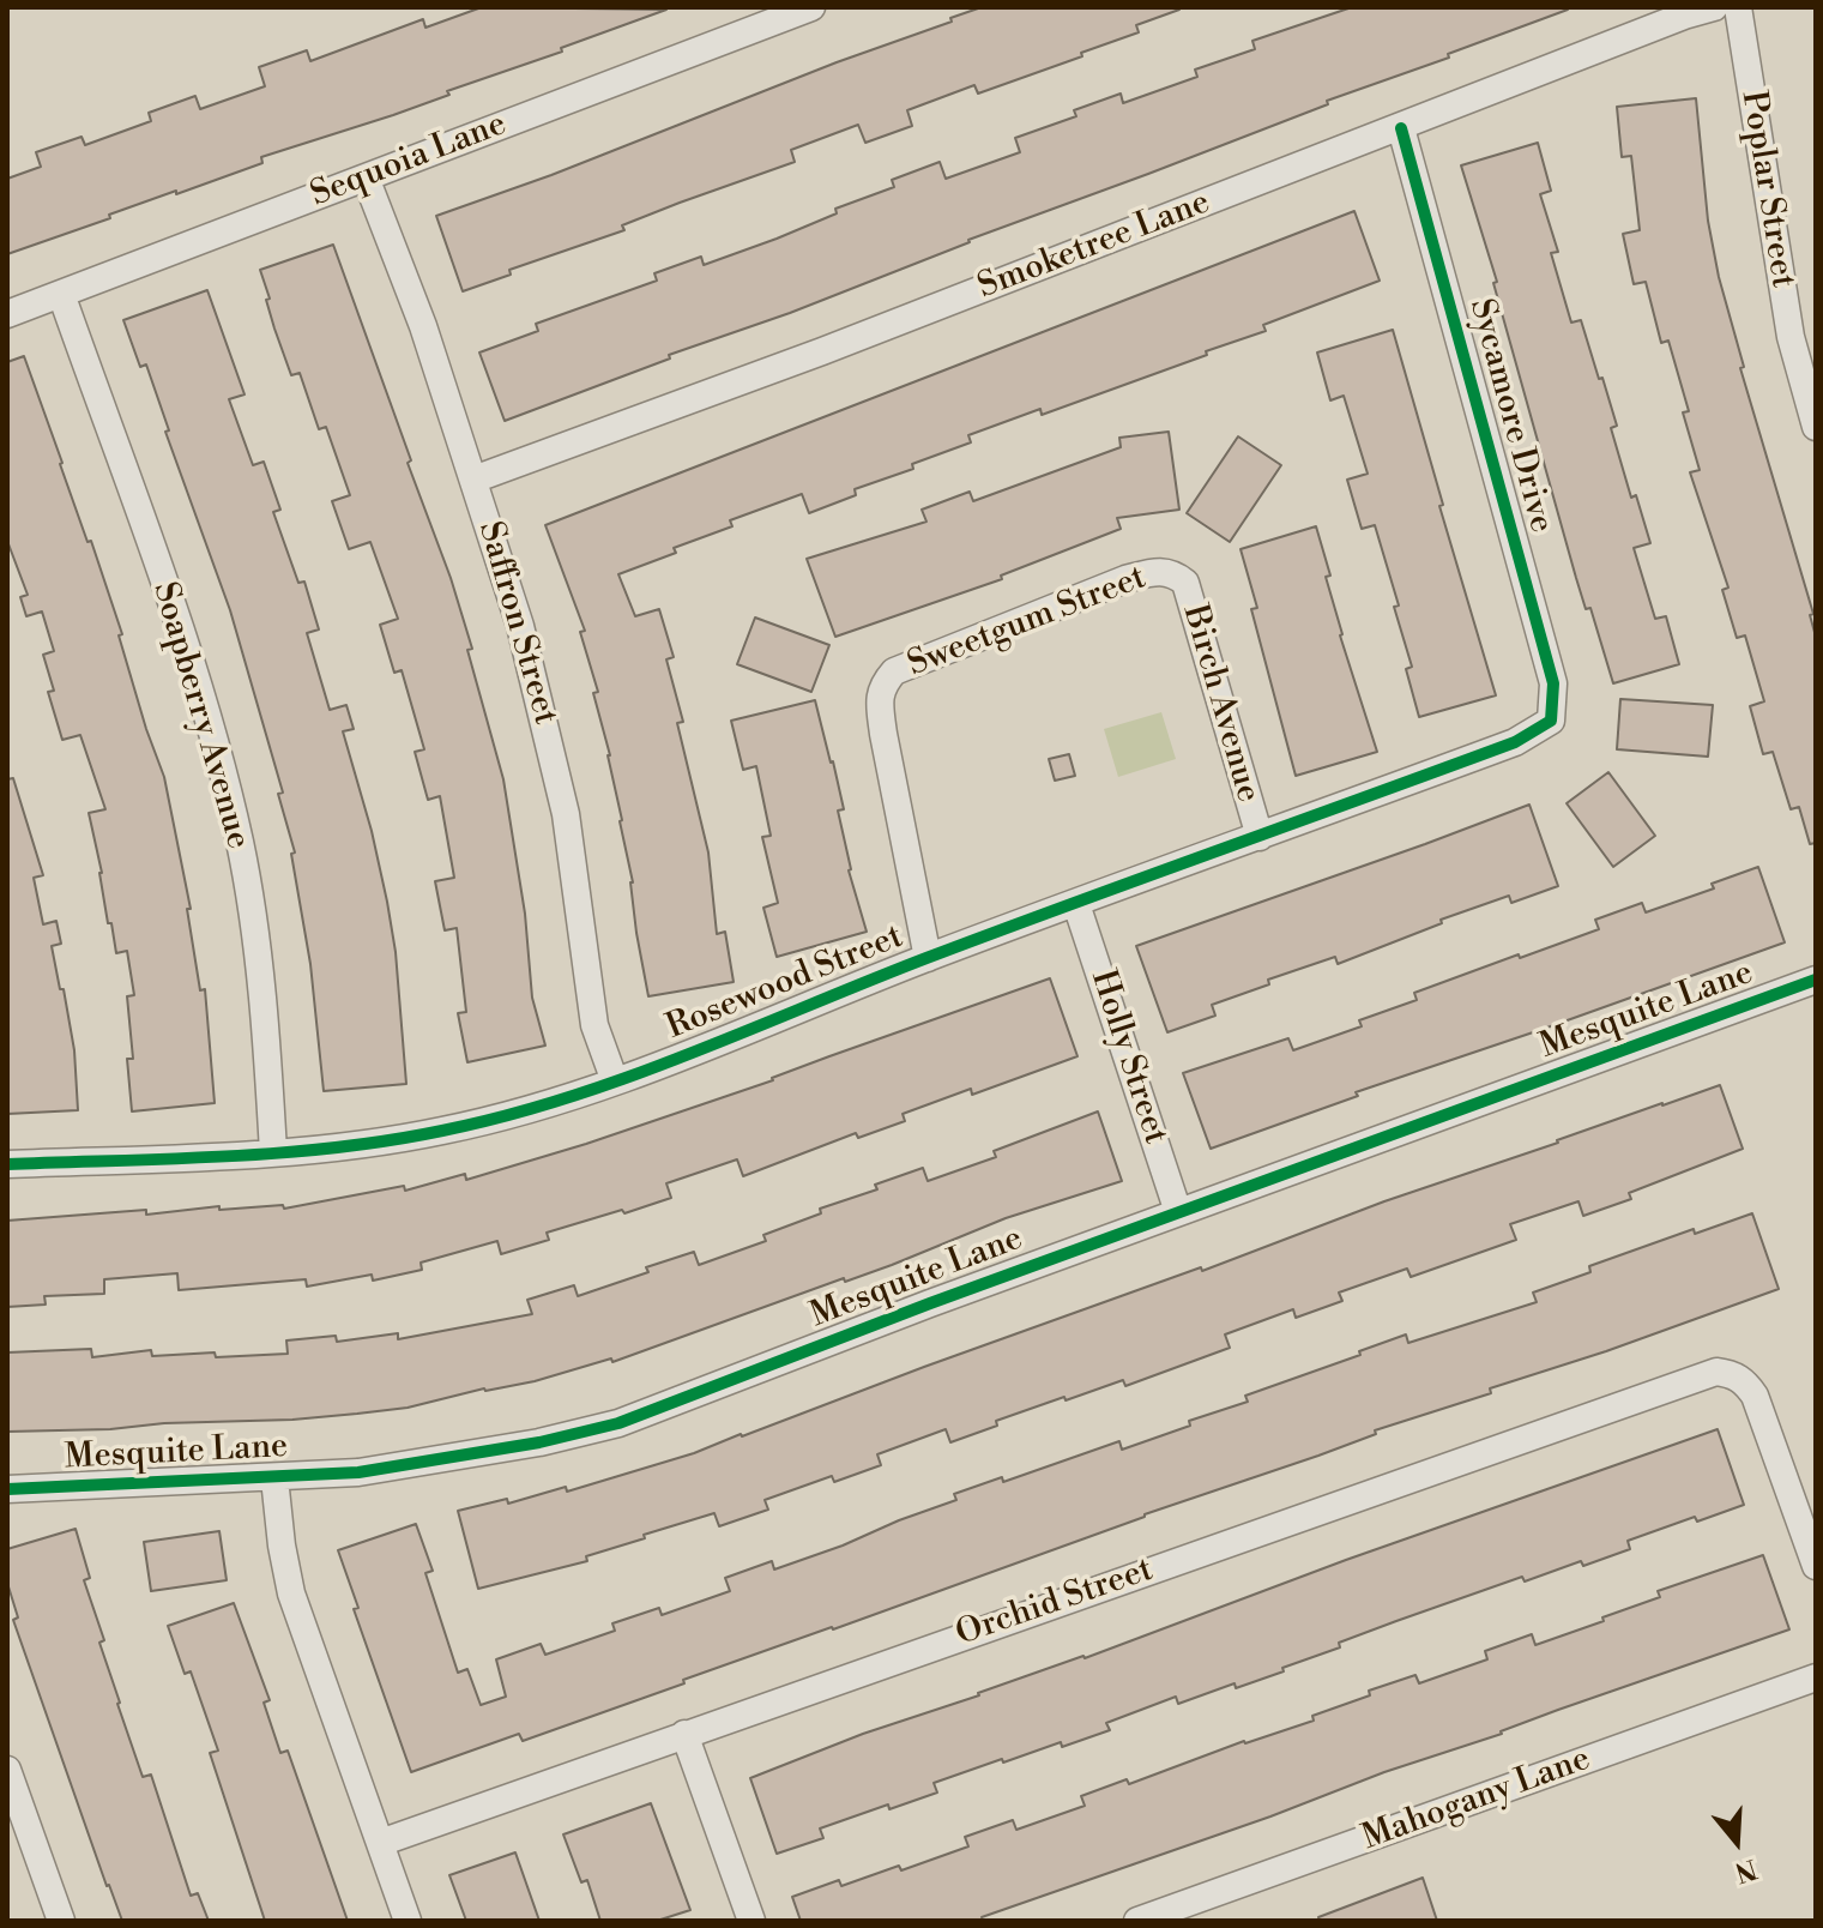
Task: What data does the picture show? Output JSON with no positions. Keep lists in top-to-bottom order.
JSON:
{
  "streets": {
    "street": [
      "Sequoia Lane",
      "Poplar Street",
      "Smoketree Lane",
      "Sycamore Drive",
      "Sweetgum Street",
      "Saffron Street",
      "Birch Avenue",
      "Soapberry Avenue",
      "Rosewood Street",
      "Mesquite Lane",
      "Holly Street",
      "Orchid Street",
      "Mahogany Lane"
    ]
  },
  "crossings": [
    ["Sequoia Lane", "Saffron Street"],
    ["Sequoia Lane", "Soapberry Avenue"],
    ["Smoketree Lane", "Sycamore Drive"],
    ["Smoketree Lane", "Saffron Street"],
    ["Sycamore Drive", "Rosewood Street"],
    ["Sweetgum Street", "Birch Avenue"],
    ["Sweetgum Street", "Rosewood Street"],
    ["Saffron Street", "Rosewood Street"],
    ["Birch Avenue", "Rosewood Street"],
    ["Soapberry Avenue", "Rosewood Street"],
    ["Rosewood Street", "Holly Street"],
    ["Mesquite Lane", "Holly Street"]
  ],
  "north": "bottom"
}
